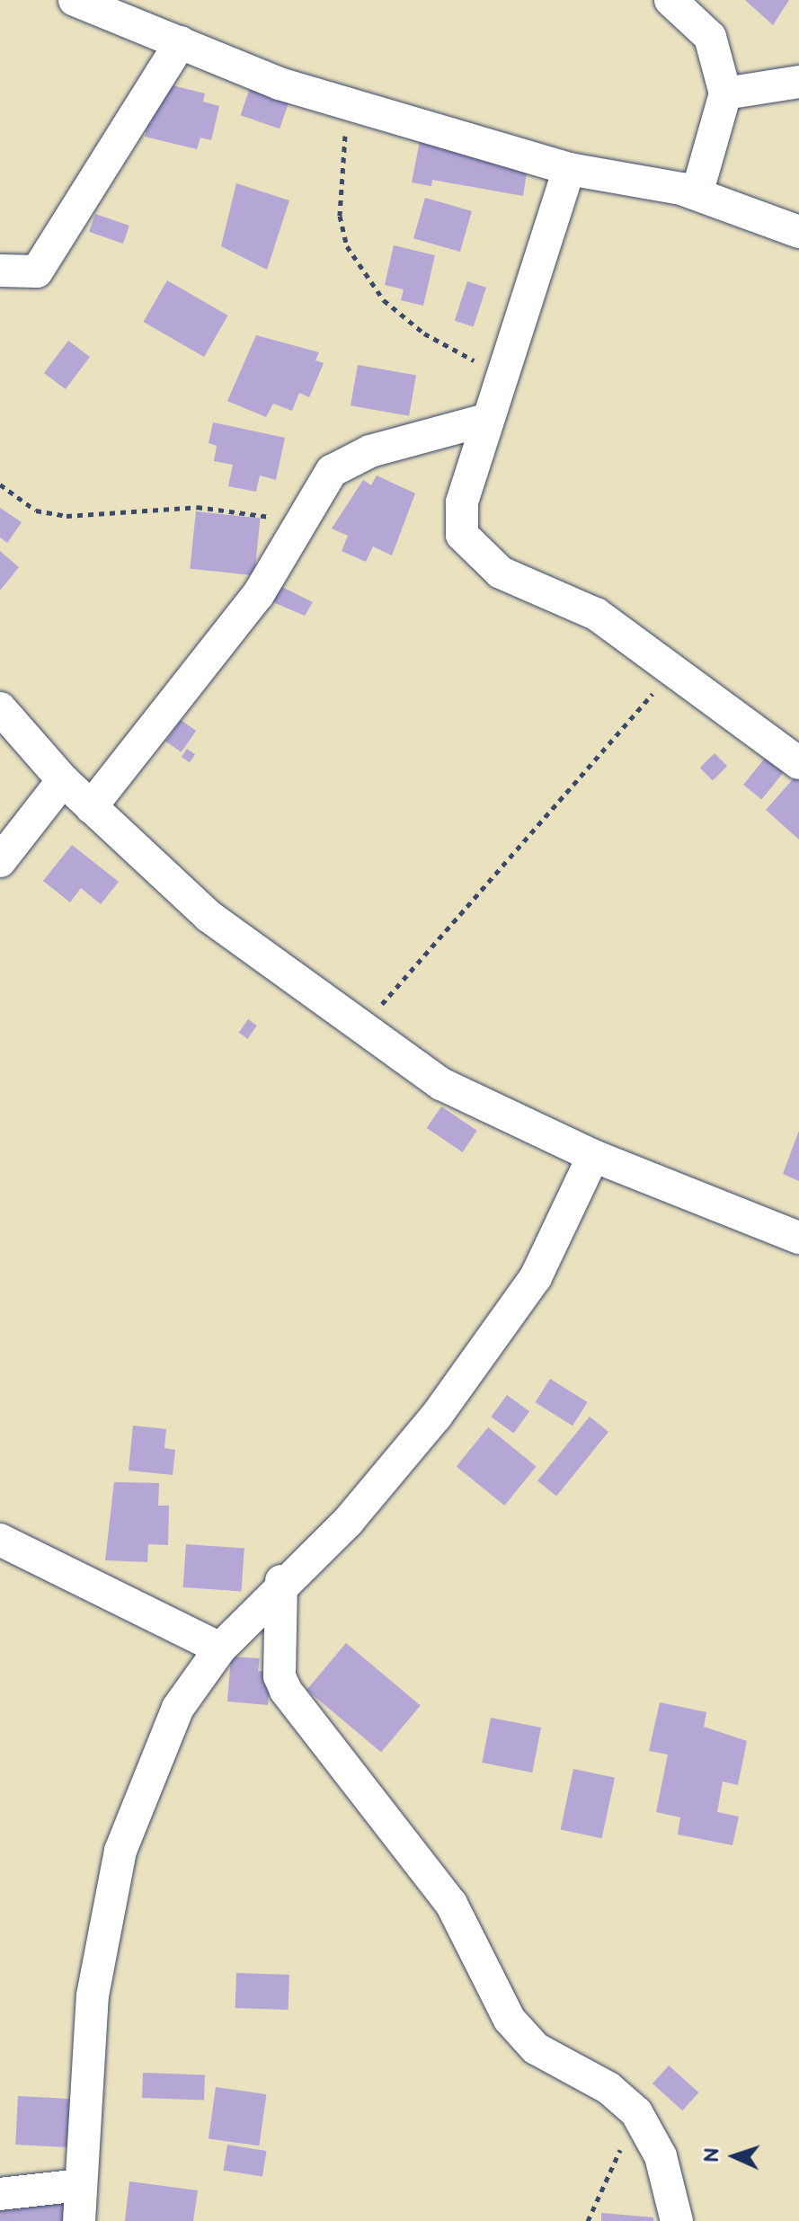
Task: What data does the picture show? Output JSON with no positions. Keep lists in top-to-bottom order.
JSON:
{
  "north": "left"
}
